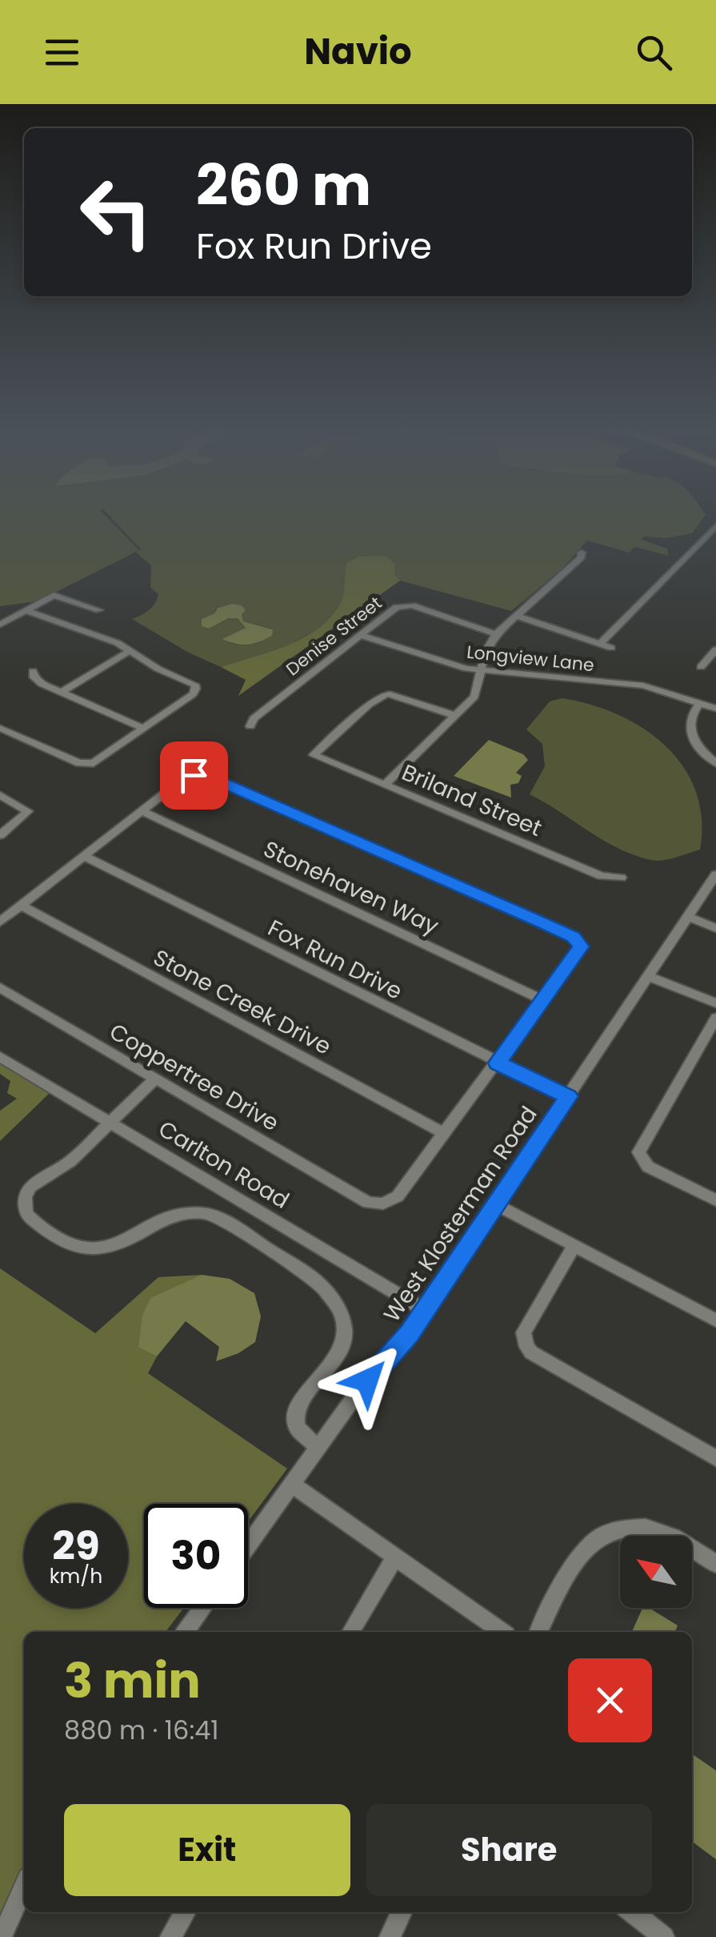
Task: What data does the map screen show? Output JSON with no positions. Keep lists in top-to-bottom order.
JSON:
{
  "streets": {
    "street": [
      "Denise Street",
      "Longview Lane",
      "Briland Street",
      "Stonehaven Way",
      "Fox Run Drive",
      "Stone Creek Drive",
      "Coppertree Drive",
      "Carlton Road",
      "West Klosterman Road"
    ]
  },
  "crossings": [
    ["Denise Street", "Longview Lane"],
    ["Fox Run Drive", "West Klosterman Road"],
    ["Stone Creek Drive", "Coppertree Drive"],
    ["Carlton Road", "West Klosterman Road"]
  ],
  "north": "top left",
  "page": {
    "header": "Navio",
    "turn": ["260 m", "Fox Run Drive"],
    "speed": "29 km/h",
    "limit": "30",
    "heading": ["3 min", "880 m · 16:41"],
    "buttons": ["Exit", "Share"]
  }
}
